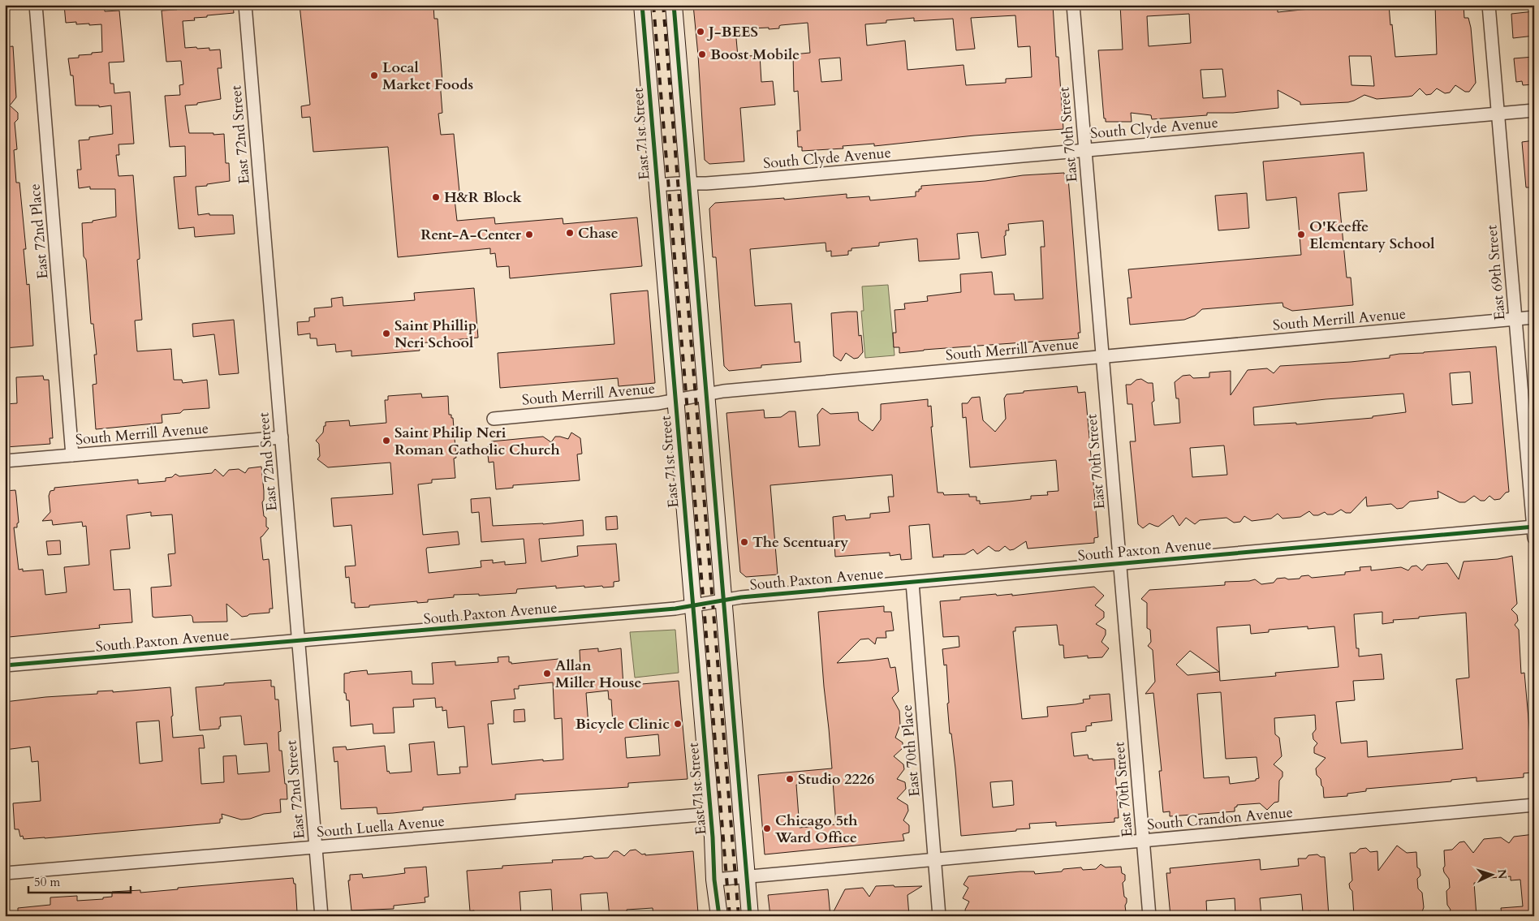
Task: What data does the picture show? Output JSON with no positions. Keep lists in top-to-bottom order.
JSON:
{
  "streets": {
    "main road": ["East 71st Street"],
    "street": [
      "South Clyde Avenue",
      "East 72nd Street",
      "East 70th Street",
      "East 72nd Place",
      "East 69th Street",
      "South Merrill Avenue",
      "South Paxton Avenue",
      "East 70th Place",
      "South Crandon Avenue",
      "South Luella Avenue"
    ]
  },
  "crossings": [
    ["South Clyde Avenue", "East 71st Street"],
    ["South Clyde Avenue", "East 70th Street"],
    ["South Clyde Avenue", "East 69th Street"],
    ["East 71st Street", "South Merrill Avenue"],
    ["East 71st Street", "South Paxton Avenue"],
    ["East 71st Street", "South Crandon Avenue"],
    ["East 71st Street", "South Luella Avenue"],
    ["East 72nd Street", "South Merrill Avenue"],
    ["East 72nd Street", "South Paxton Avenue"],
    ["East 72nd Street", "South Luella Avenue"],
    ["East 70th Street", "South Merrill Avenue"],
    ["East 70th Street", "South Paxton Avenue"],
    ["East 70th Street", "South Crandon Avenue"],
    ["East 72nd Place", "South Merrill Avenue"],
    ["East 69th Street", "South Merrill Avenue"],
    ["East 69th Street", "South Paxton Avenue"],
    ["South Paxton Avenue", "East 70th Place"],
    ["East 70th Place", "South Crandon Avenue"]
  ],
  "places": [
    "J-BEES",
    "Boost Mobile",
    "Local Market Foods",
    "H&R Block",
    "Chase",
    "Rent-A-Center",
    "O'Keeffe Elementary School",
    "Saint Phillip Neri School",
    "Saint Philip Neri Roman Catholic Church",
    "The Scentuary",
    "Allan Miller House",
    "Bicycle Clinic",
    "Studio 2226",
    "Chicago 5th Ward Office"
  ],
  "scale_bar": "50 m",
  "north": "right"
}
